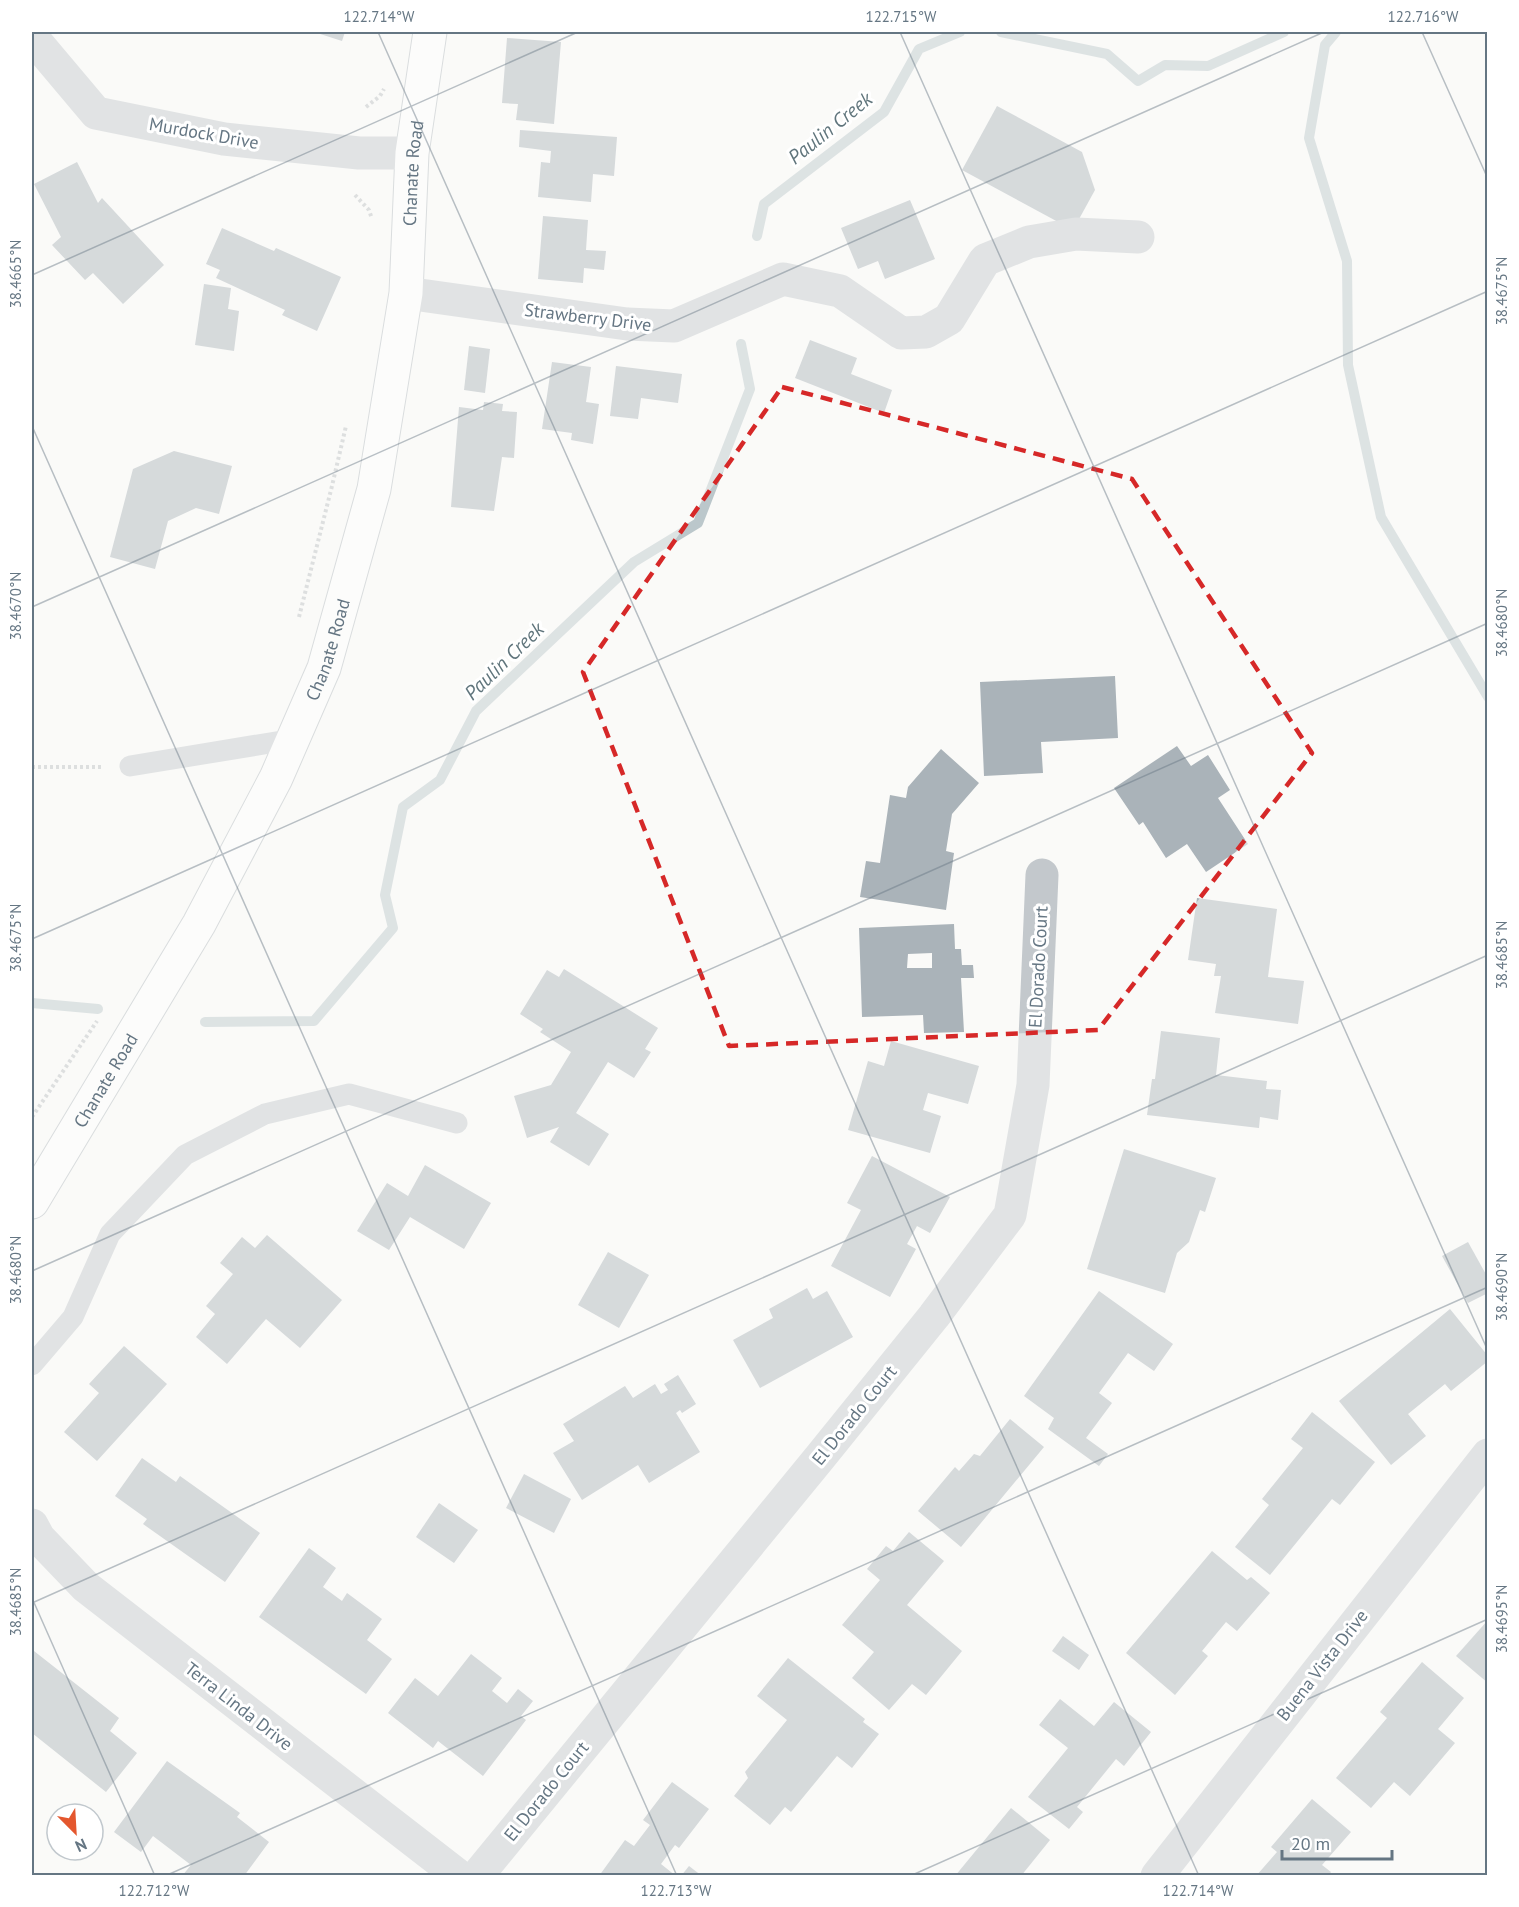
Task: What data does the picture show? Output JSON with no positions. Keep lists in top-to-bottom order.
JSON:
{
  "streets": {
    "street": [
      "Murdock Drive",
      "Chanate Road",
      "Strawberry Drive",
      "El Dorado Court",
      "Buena Vista Drive",
      "Terra Linda Drive"
    ]
  },
  "crossings": [
    ["Murdock Drive", "Chanate Road"],
    ["Chanate Road", "Strawberry Drive"]
  ],
  "water": ["Paulin Creek"],
  "scale_bar": "20 m",
  "north": "bottom right",
  "coordinates": [
    "122.714°W",
    "122.715°W",
    "122.716°W",
    "38.4665°N",
    "38.4675°N",
    "38.4670°N",
    "38.4680°N",
    "38.4685°N",
    "38.4690°N",
    "38.4695°N",
    "122.712°W",
    "122.713°W"
  ]
}
